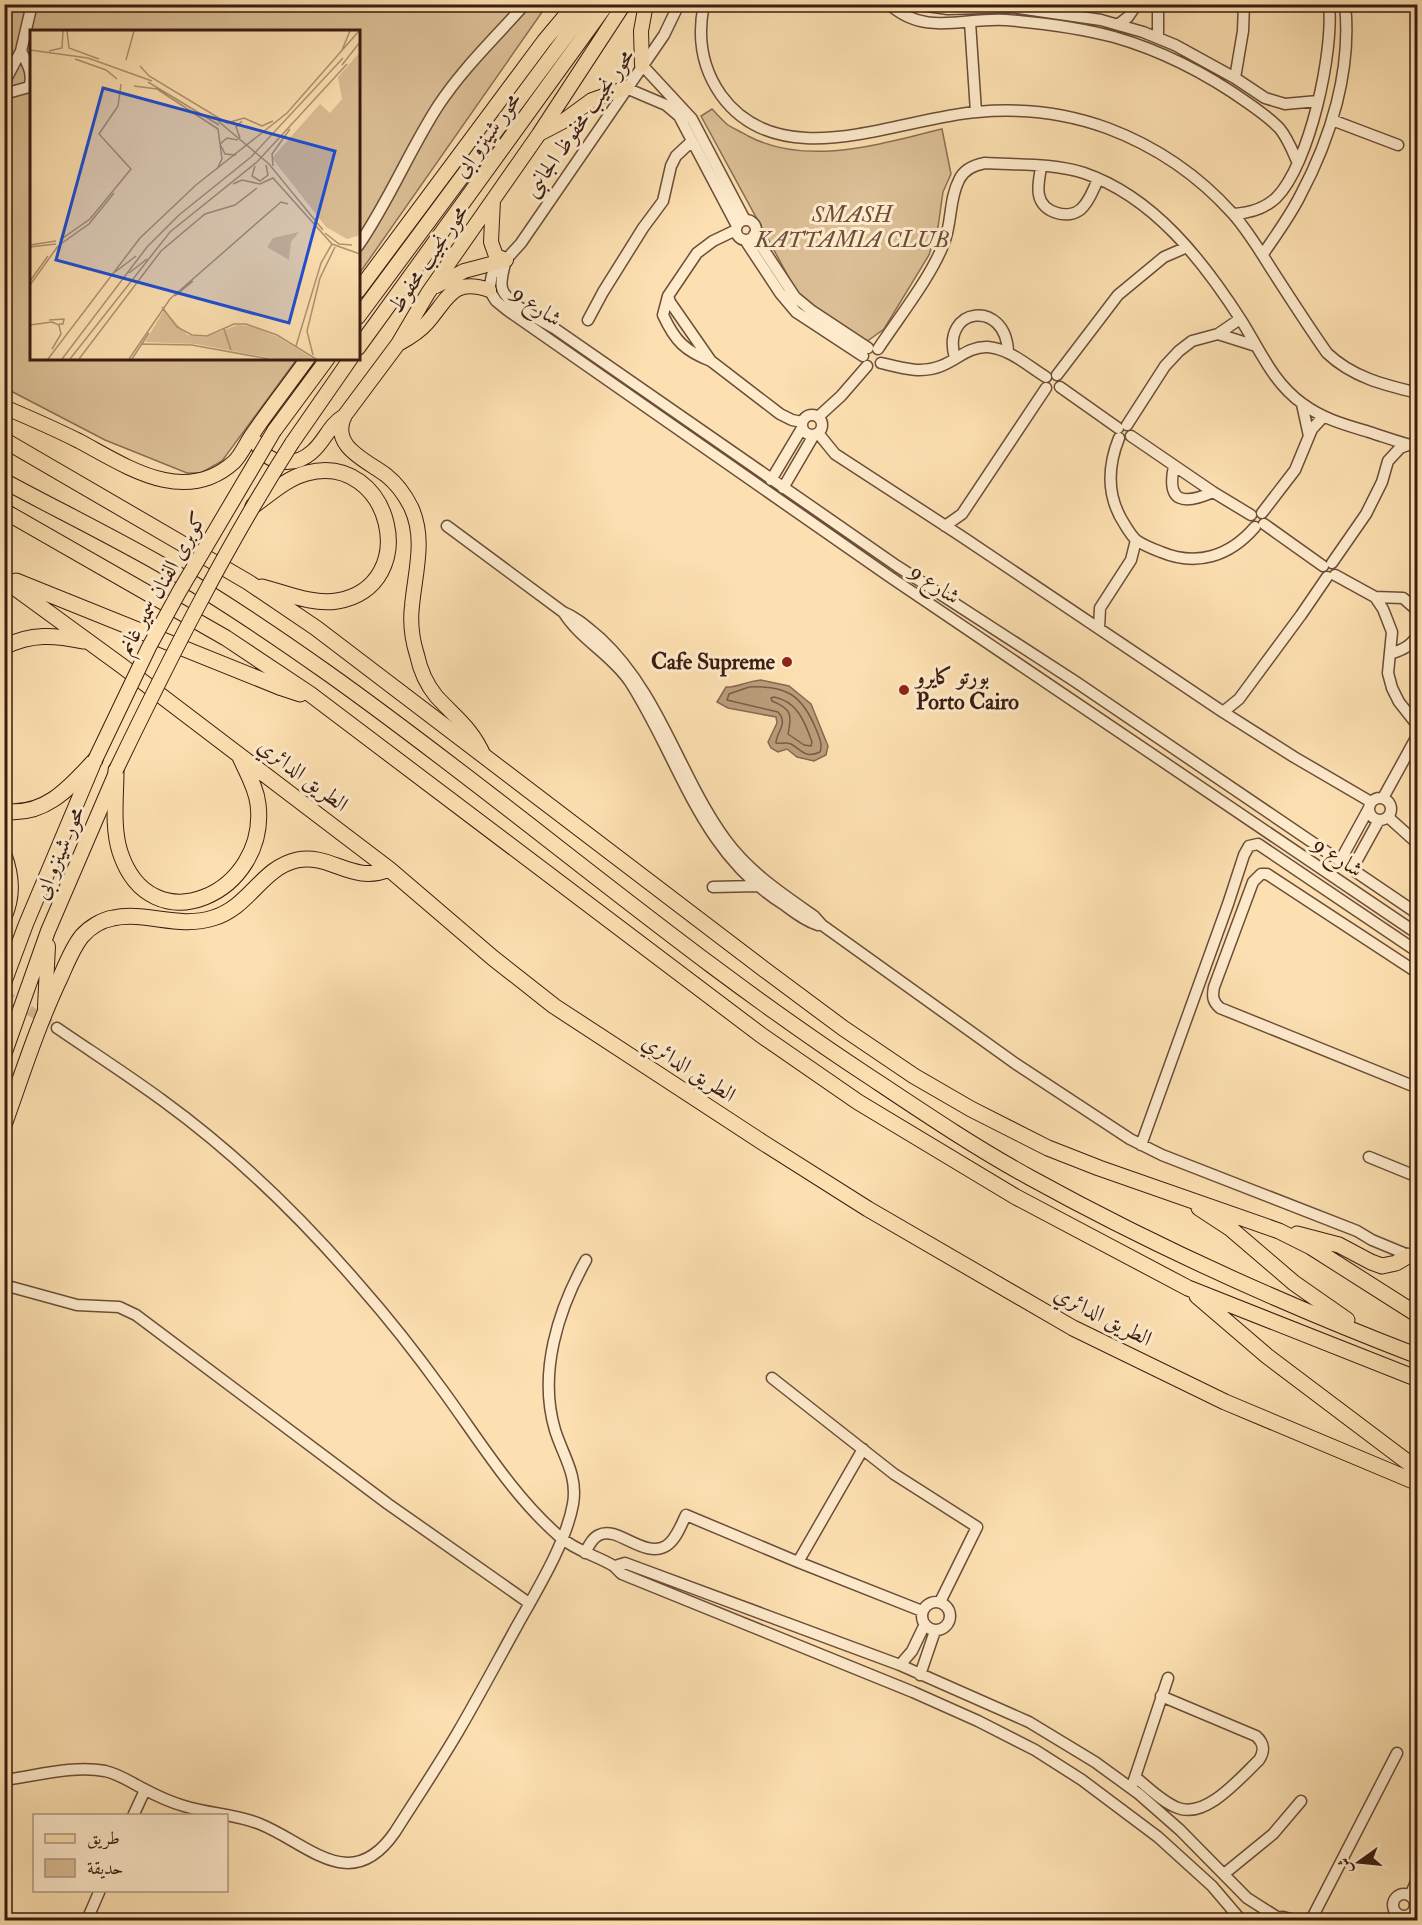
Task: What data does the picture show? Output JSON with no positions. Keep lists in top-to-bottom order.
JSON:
{
  "streets": {
    "highway": ["الطريق الدائري"],
    "main road": ["محور شينزو ابى", "محور نجيب محفوظ", "كوبرى الفنان سمير غانم"],
    "street": ["محور نجيب محفوظ الجانبى", "شارع 9"]
  },
  "crossings": [
    ["محور نجيب محفوظ الجانبى", "شارع 9"],
    ["محور شينزو ابى", "كوبرى الفنان سمير غانم"]
  ],
  "parks": ["SMASH KATTAMIA CLUB"],
  "places": ["Cafe Supreme", "بورتو كايرو Porto Cairo"],
  "legend": ["طريق", "حديقة"],
  "north": "left"
}
